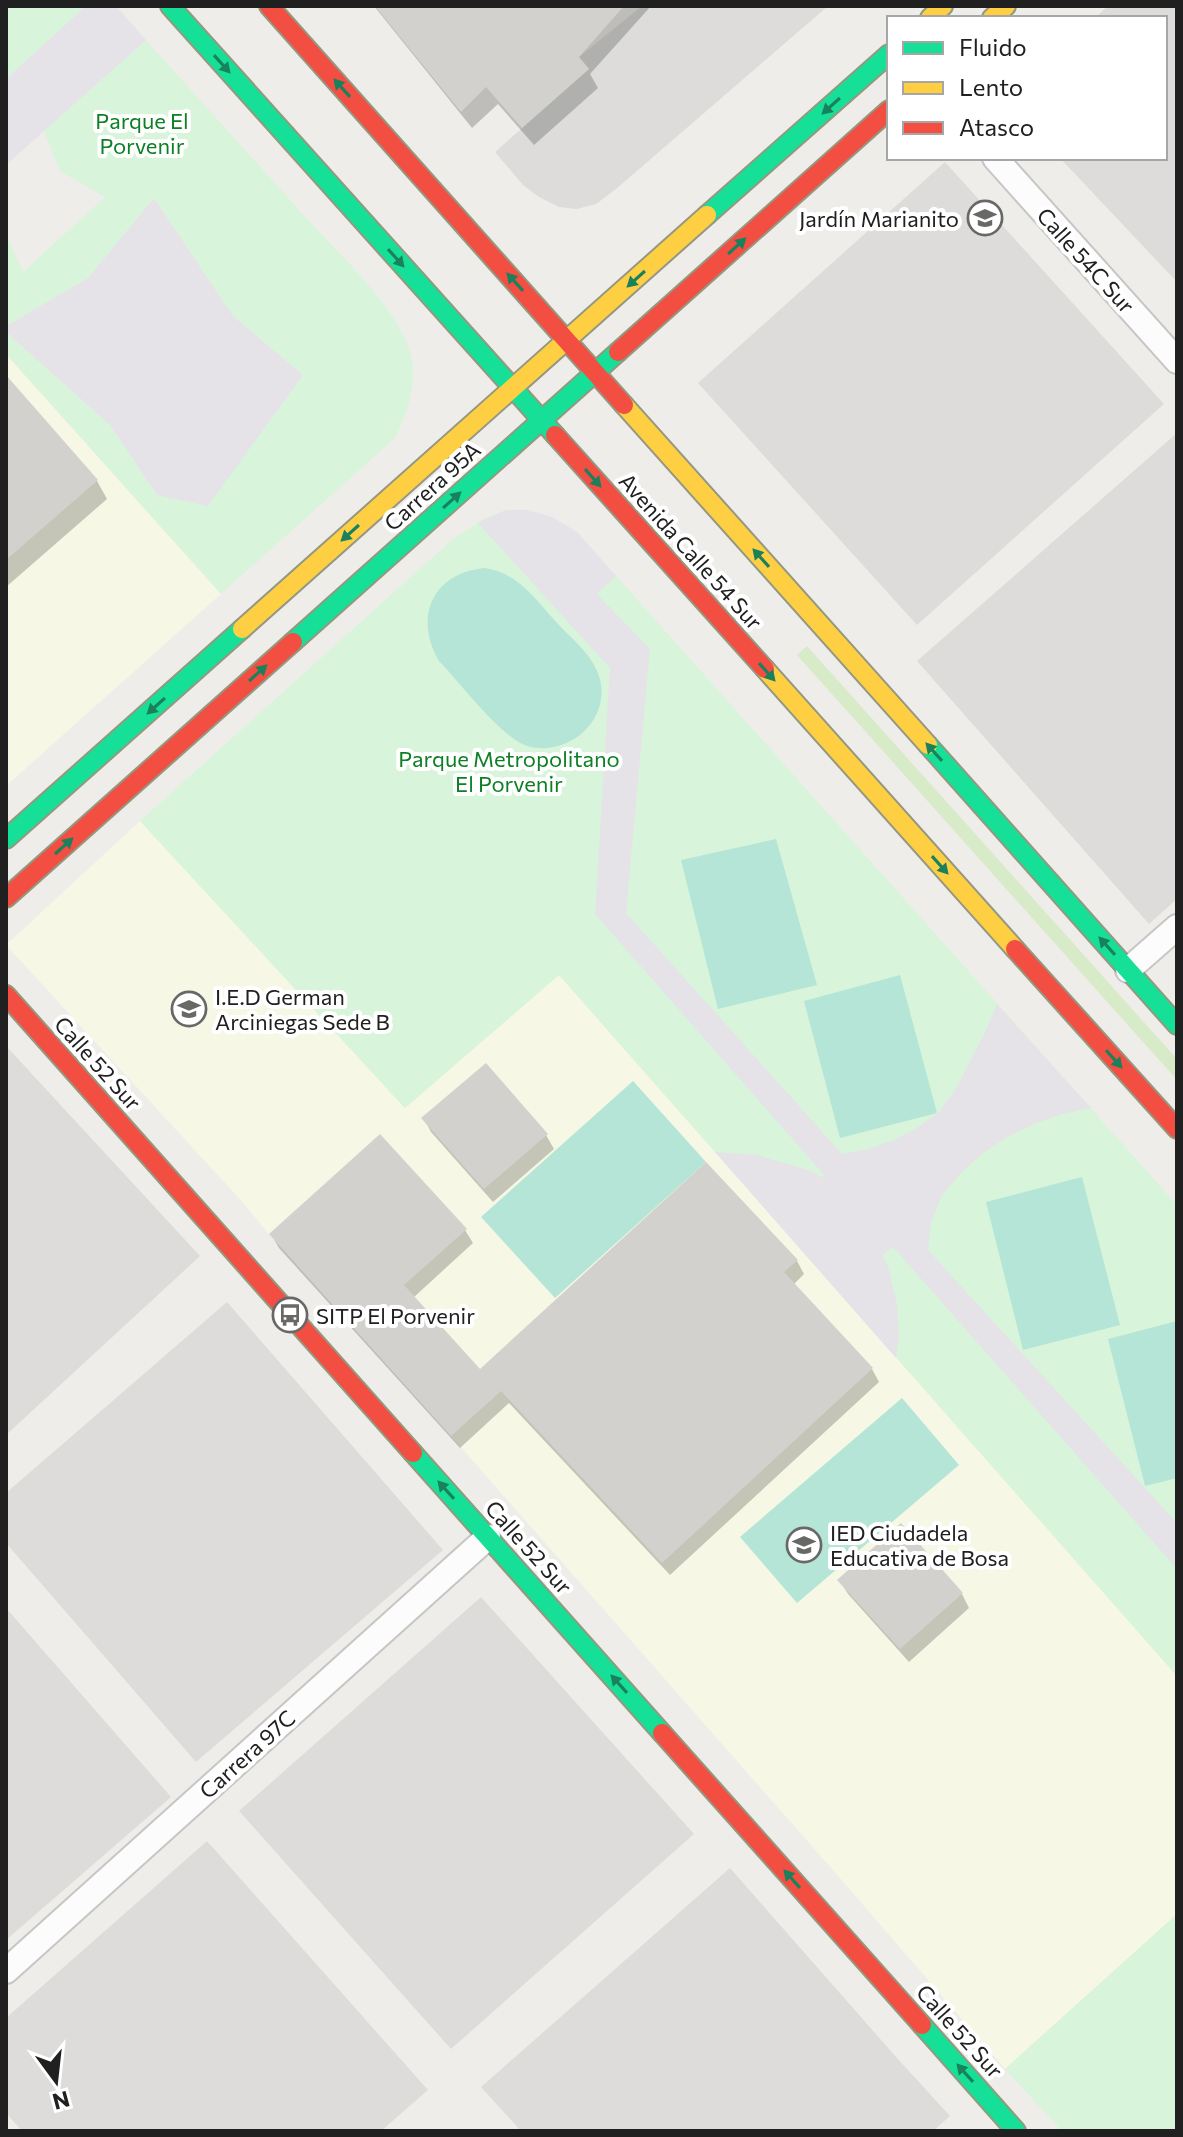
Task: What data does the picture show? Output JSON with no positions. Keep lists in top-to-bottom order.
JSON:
{
  "streets": {
    "street": [
      "Calle 54C Sur",
      "Carrera 95A",
      "Avenida Calle 54 Sur",
      "Calle 52 Sur",
      "Carrera 97C"
    ]
  },
  "crossings": [
    ["Carrera 95A", "Avenida Calle 54 Sur"],
    ["Calle 52 Sur", "Carrera 97C"]
  ],
  "one_way": ["Calle 52 Sur"],
  "parks": ["Parque El Porvenir", "Parque Metropolitano El Porvenir"],
  "places": {
    "school or university": ["Jardín Marianito", "I.E.D German Arciniegas Sede B", "IED Ciudadela Educativa de Bosa"],
    "bus stop": ["SITP El Porvenir"]
  },
  "legend": ["Fluido", "Lento", "Atasco"],
  "north": "bottom"
}
